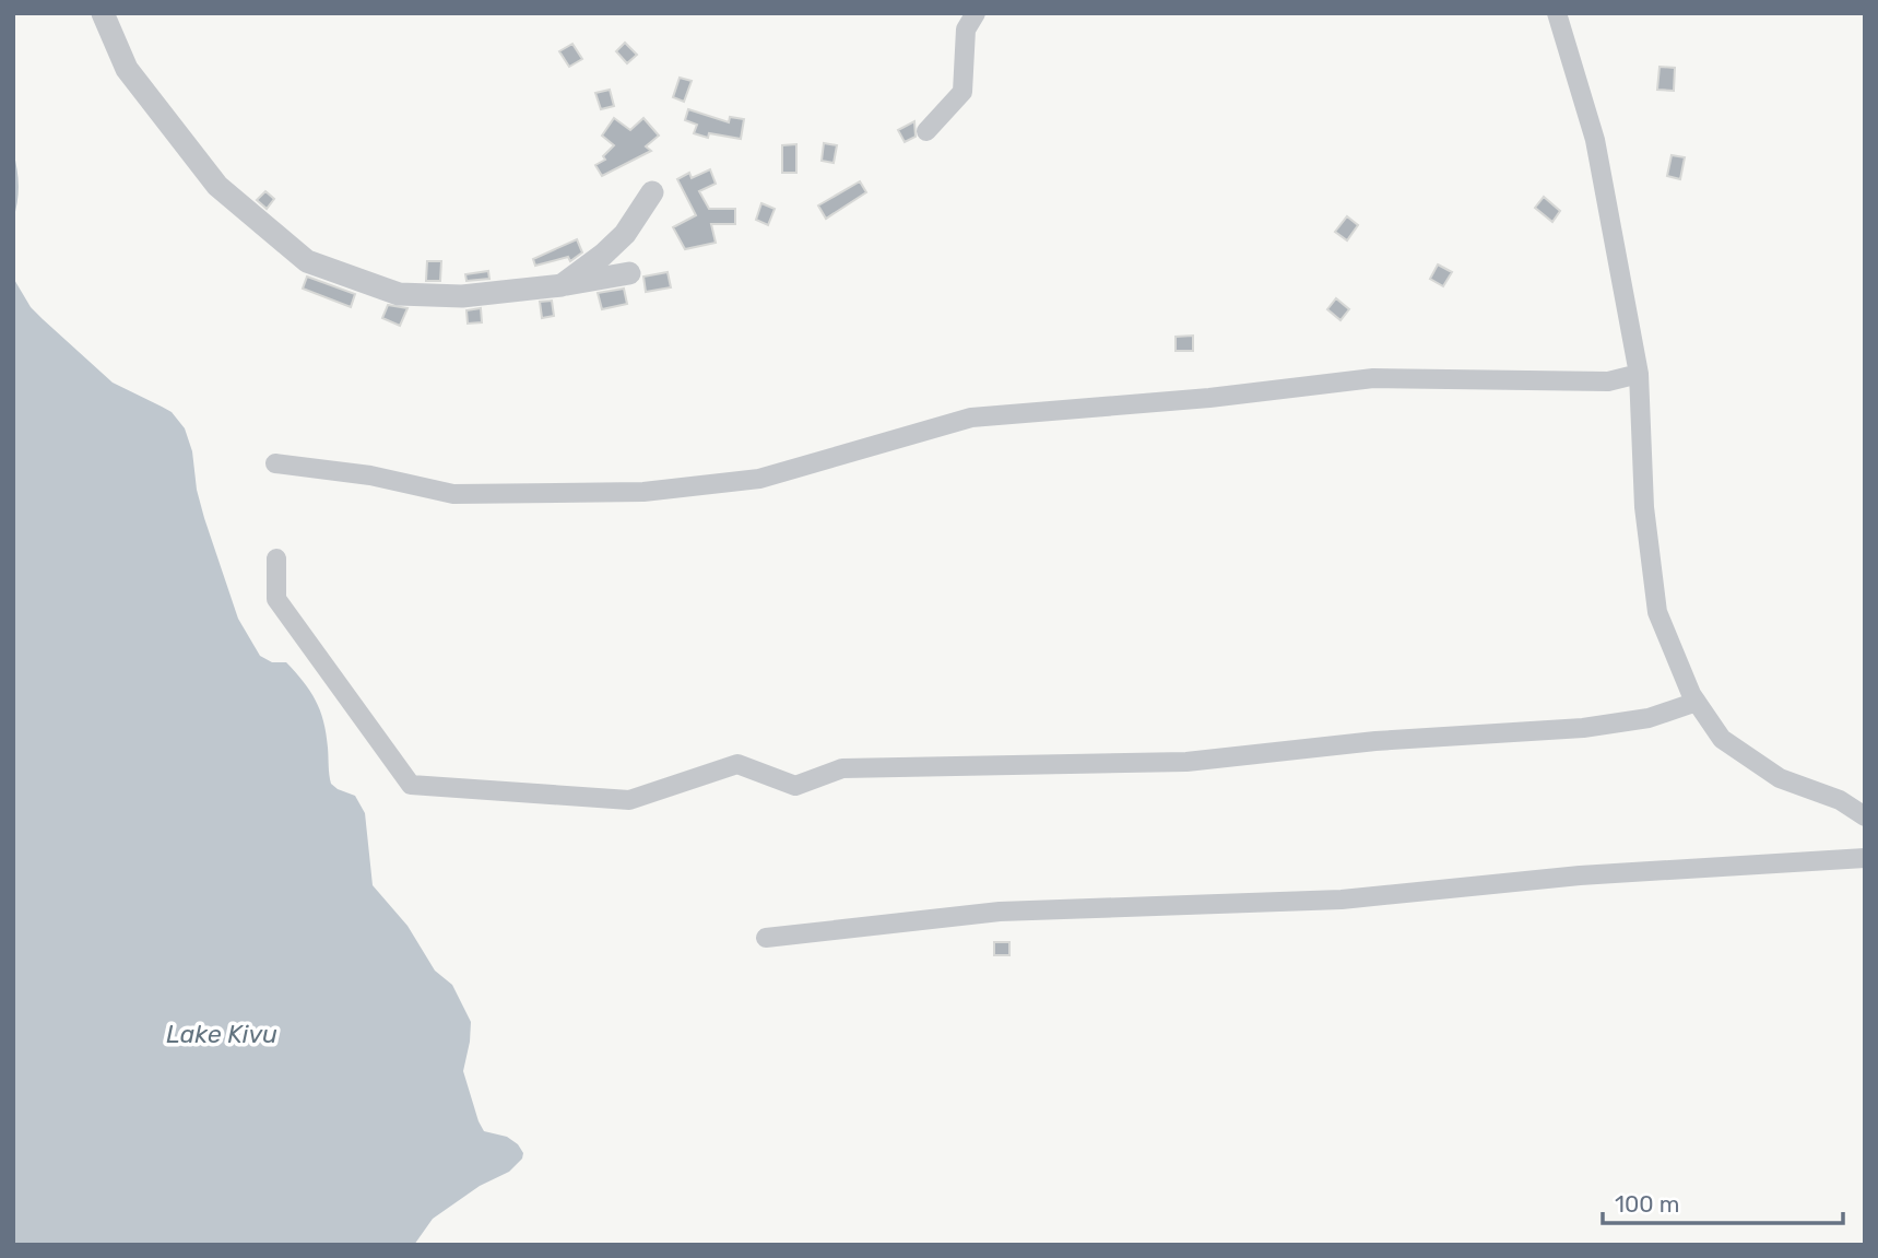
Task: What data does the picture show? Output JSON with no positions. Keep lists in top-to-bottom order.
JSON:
{
  "water": ["Lake Kivu"],
  "scale_bar": "100 m"
}
